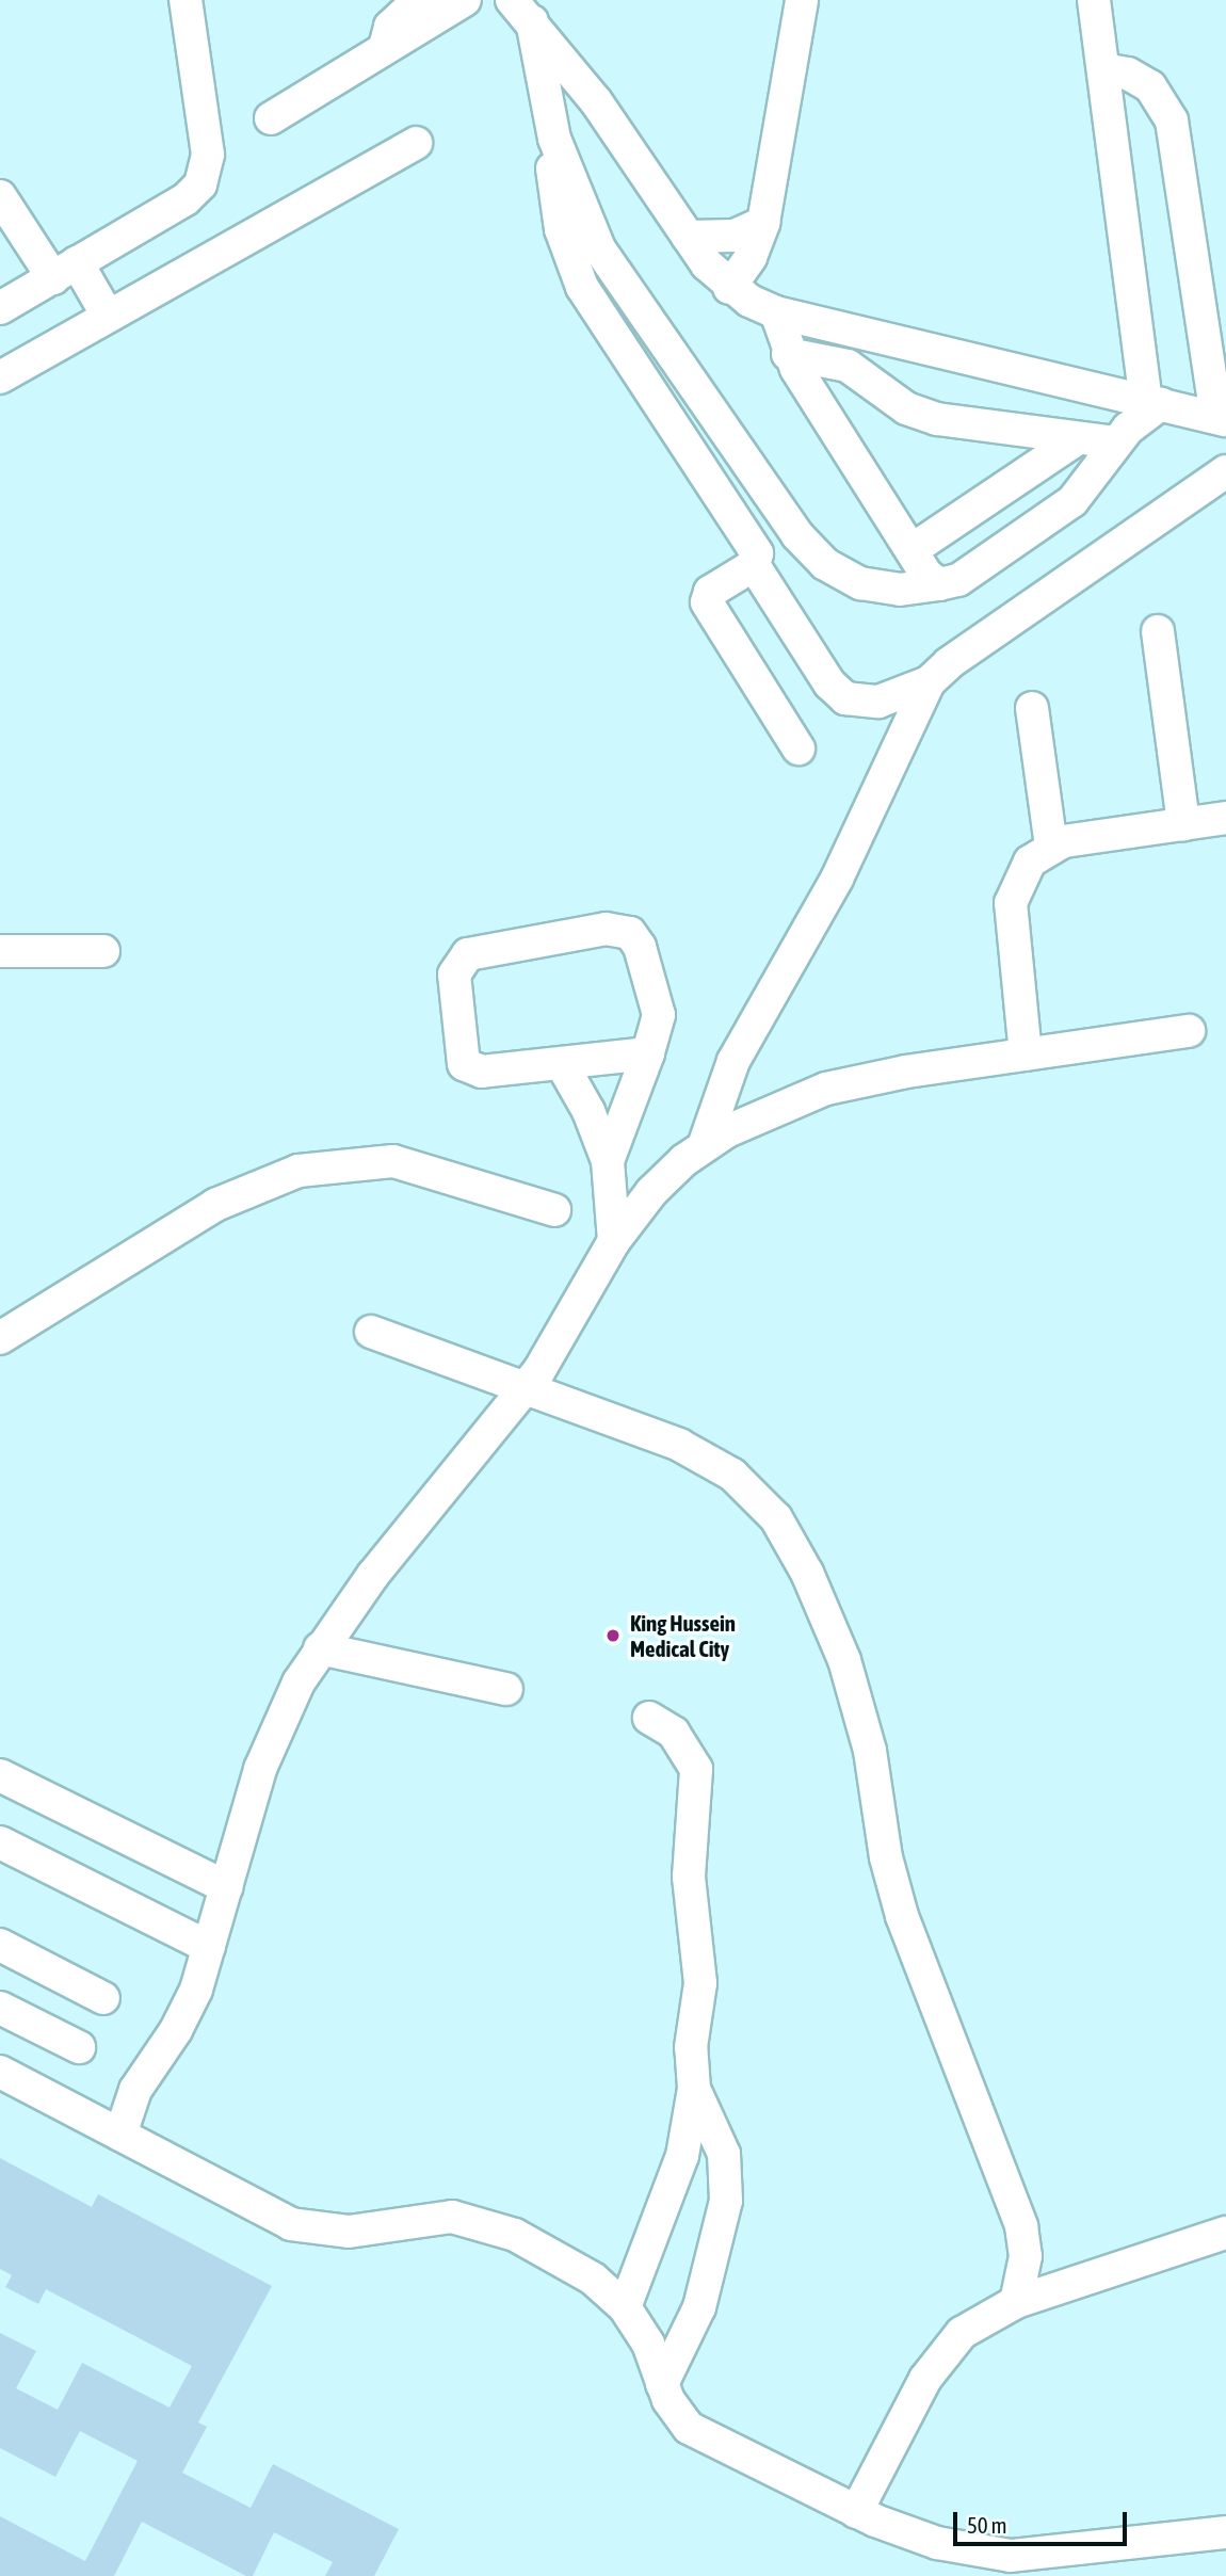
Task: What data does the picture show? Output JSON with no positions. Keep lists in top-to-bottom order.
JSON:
{
  "places": ["King Hussein Medical City"],
  "scale_bar": "50 m"
}
